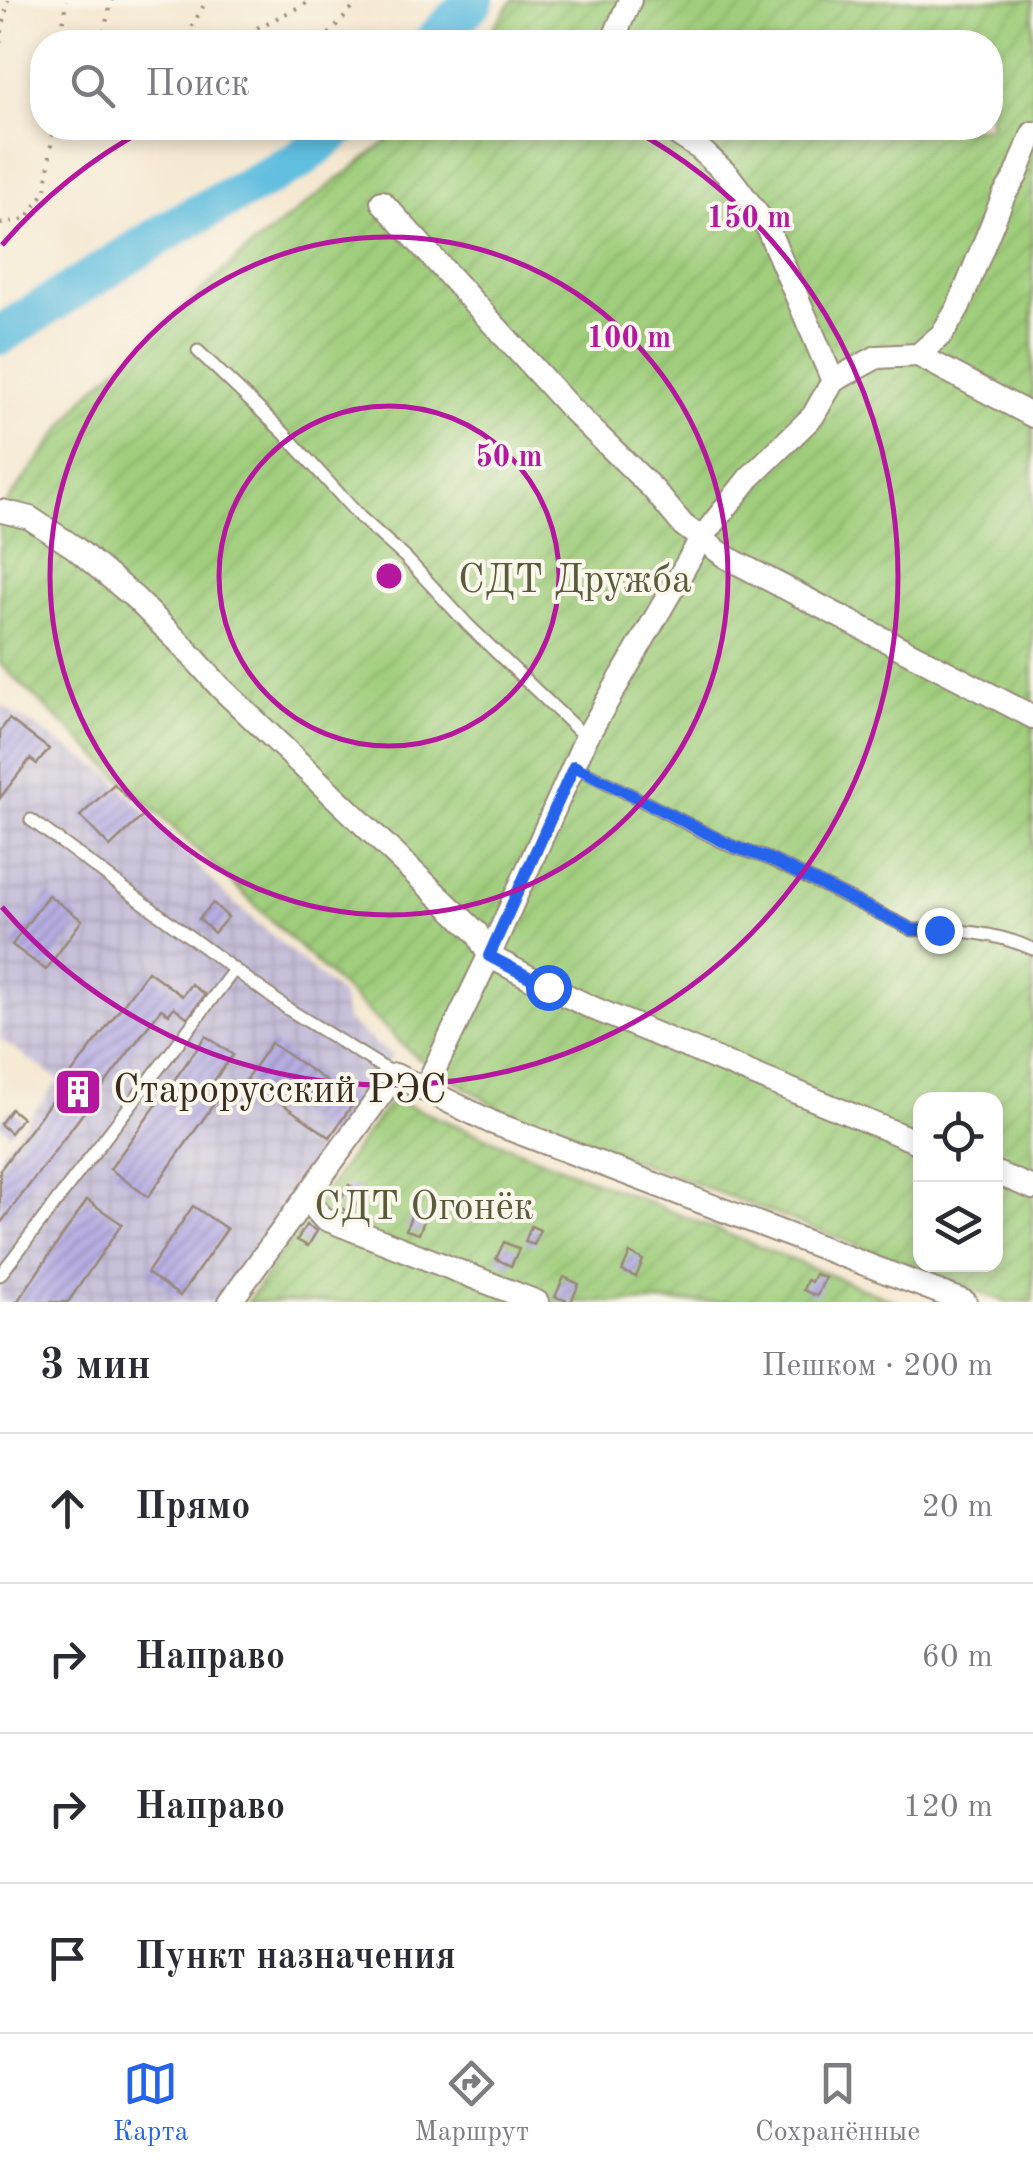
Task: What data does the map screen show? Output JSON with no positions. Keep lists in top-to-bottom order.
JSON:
{
  "parks": ["СДТ Дружба", "СДТ Огонёк"],
  "places": {
    "building": ["Старорусский РЭС"]
  },
  "page": {
    "search": "Поиск",
    "heading": ["3 мин", "Пешком · 200 m"],
    "list": [
      ["Прямо", "20 m"],
      ["Направо", "60 m"],
      ["Направо", "120 m"],
      "Пункт назначения"
    ],
    "nav": ["Карта", "Маршрут", "Сохранённые"]
  },
  "rings": ["150 m", "100 m", "50 m"]
}
